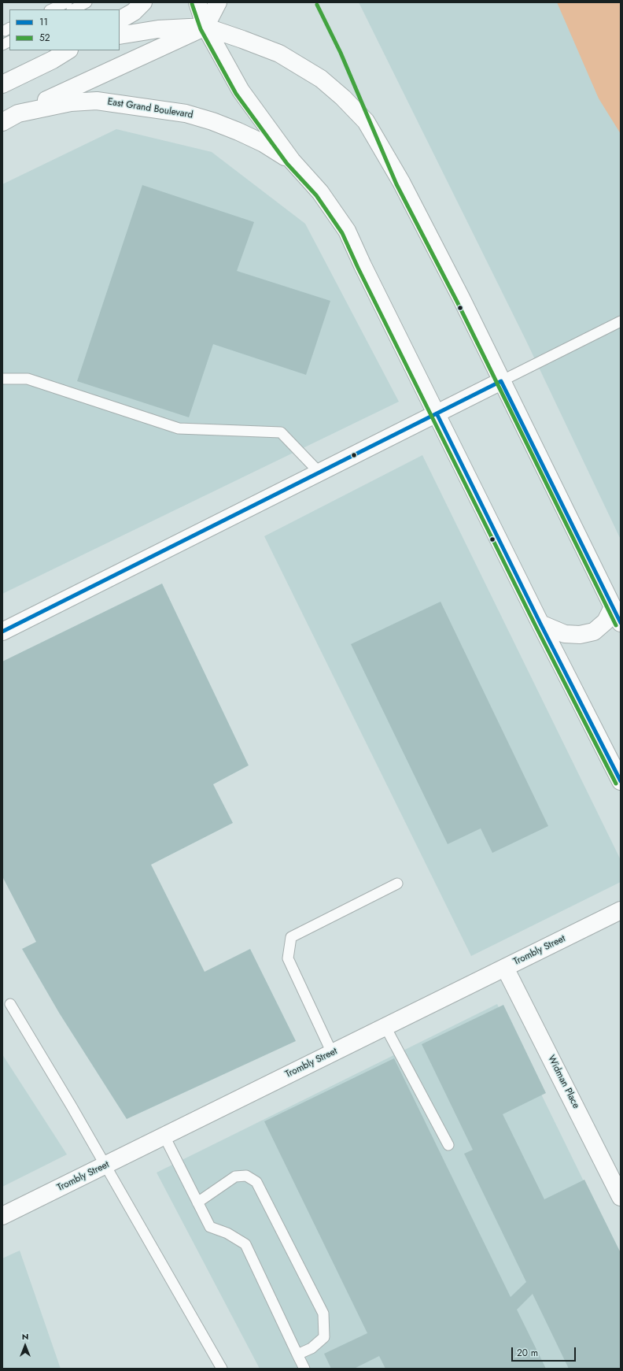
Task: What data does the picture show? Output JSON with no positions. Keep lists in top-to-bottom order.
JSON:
{
  "streets": {
    "main road": ["East Grand Boulevard", "Trombly Street", "Widman Place"]
  },
  "crossings": [
    ["Trombly Street", "Widman Place"]
  ],
  "lines": ["transit line 52", "transit line 11"],
  "legend": ["11", "52"],
  "scale_bar": "20 m",
  "north": "top"
}
